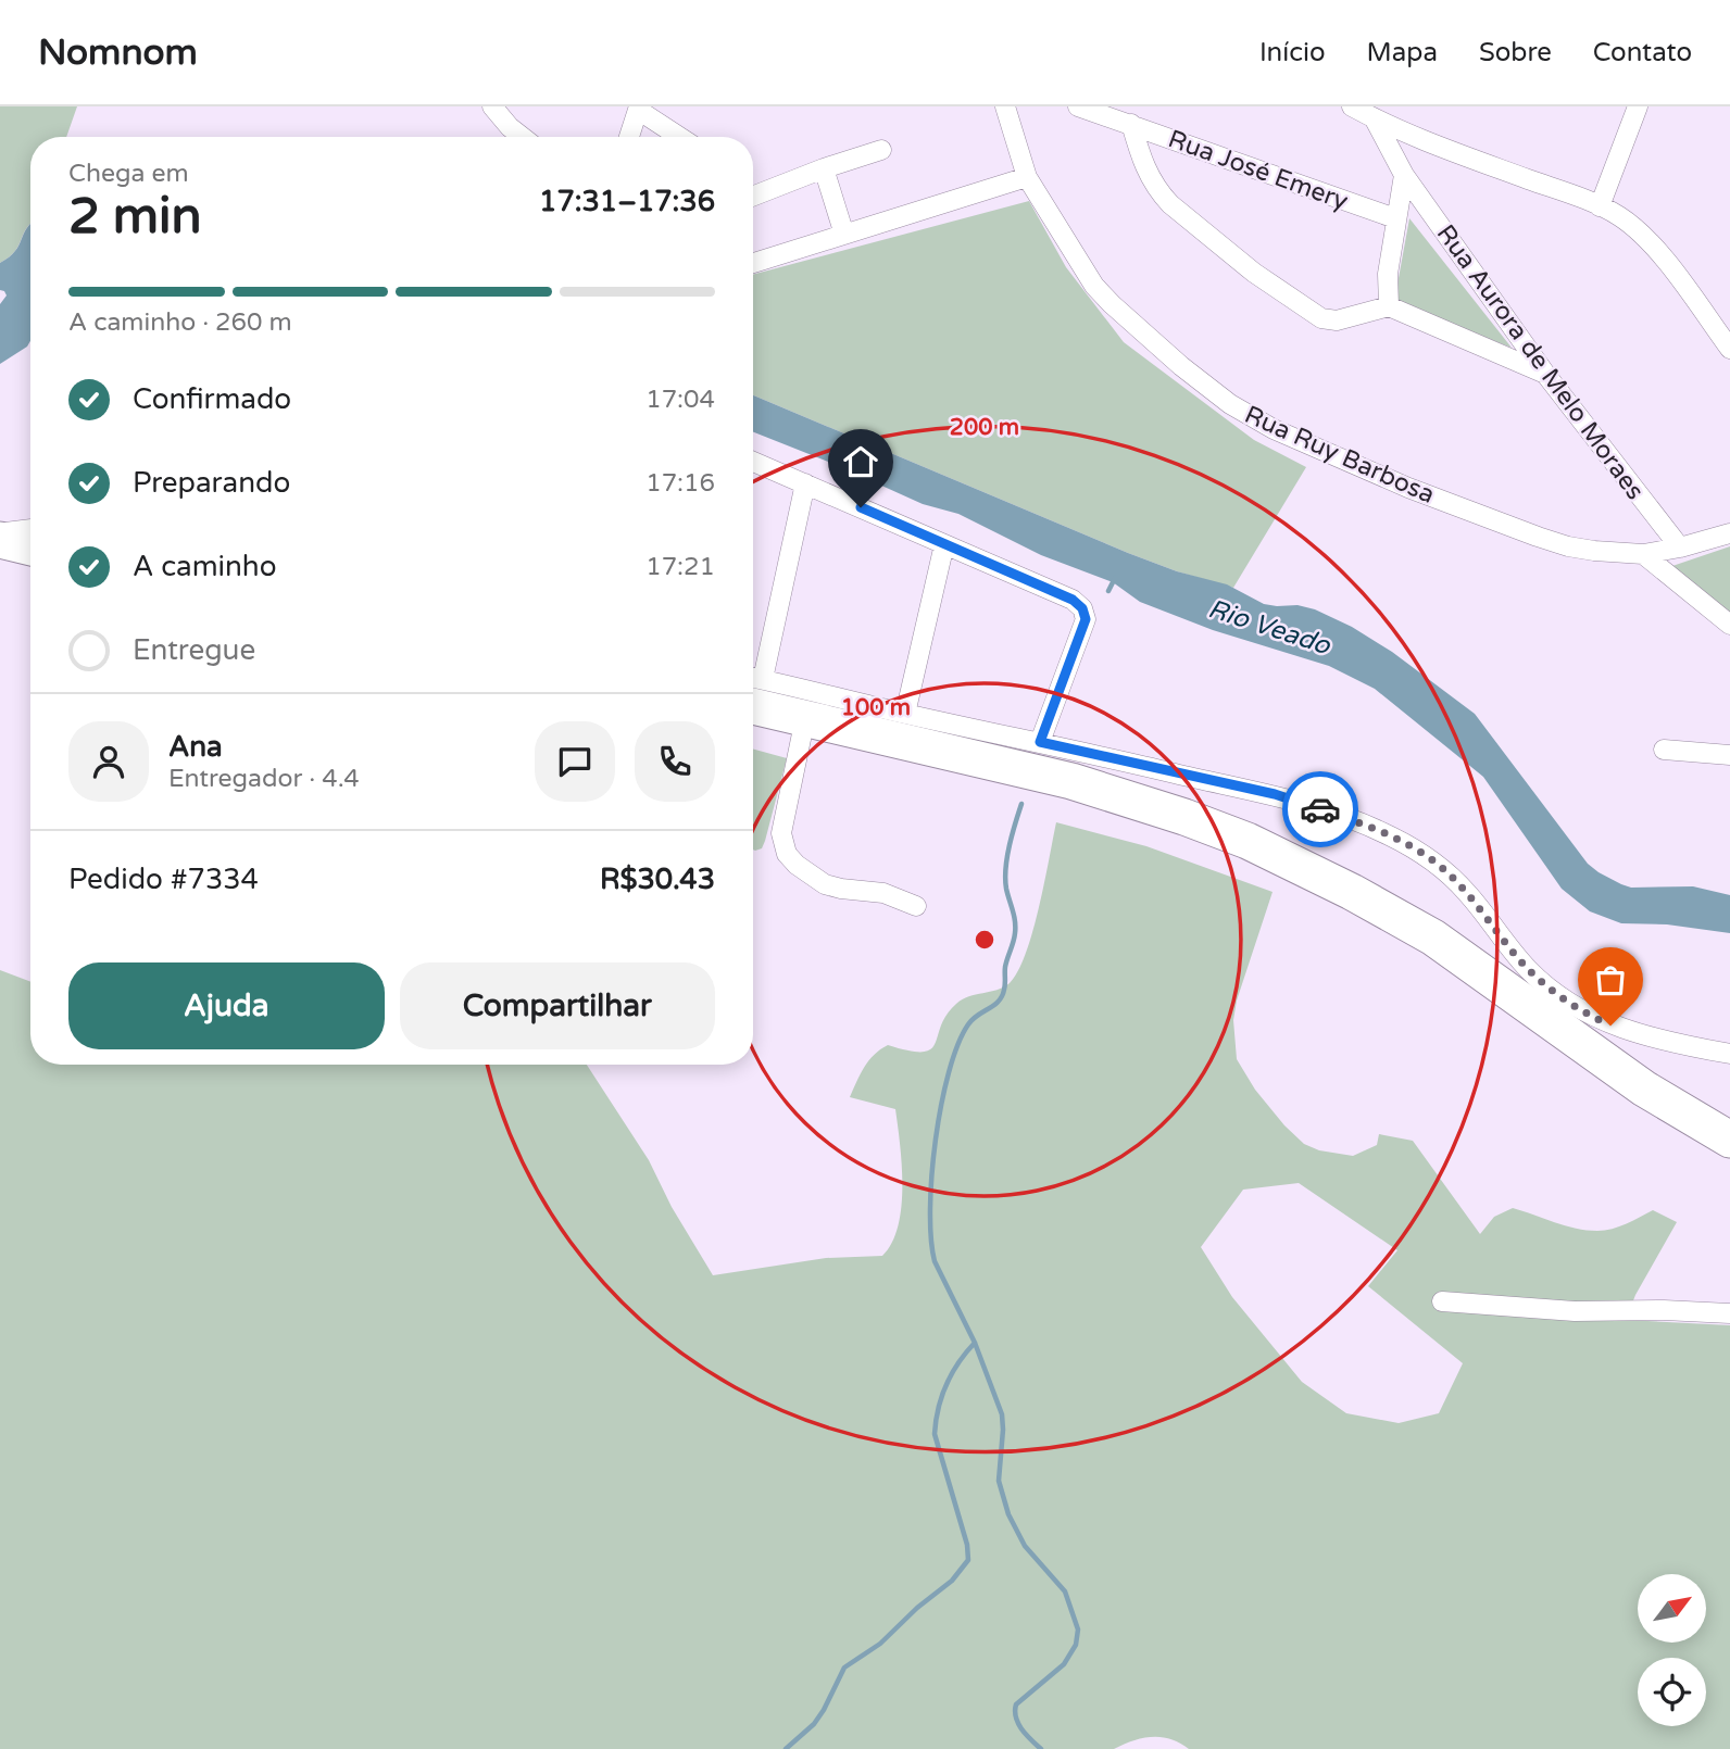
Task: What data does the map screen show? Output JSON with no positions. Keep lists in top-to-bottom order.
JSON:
{
  "streets": {
    "street": ["Rua José Emery", "Rua Aurora de Melo Moraes", "Rua Ruy Barbosa"]
  },
  "crossings": [
    ["Rua Aurora de Melo Moraes", "Rua Ruy Barbosa"]
  ],
  "water": ["Rio Veado"],
  "north": "top right",
  "page": {
    "header": "Nomnom",
    "nav": [
      "Início",
      "Mapa",
      "Sobre",
      "Contato"
    ],
    "heading": ["2 min", "Chega em", "17:31–17:36"],
    "panel": [
      "Ana",
      "Entregador · 4.4",
      "Pedido #7334",
      "R$30.43"
    ],
    "bar": "A caminho · 260 m",
    "list": [
      ["Confirmado", "17:04"],
      ["Preparando", "17:16"],
      ["A caminho", "17:21"],
      "Entregue"
    ],
    "buttons": ["Ajuda", "Compartilhar"]
  },
  "rings": ["200 m", "100 m"]
}
